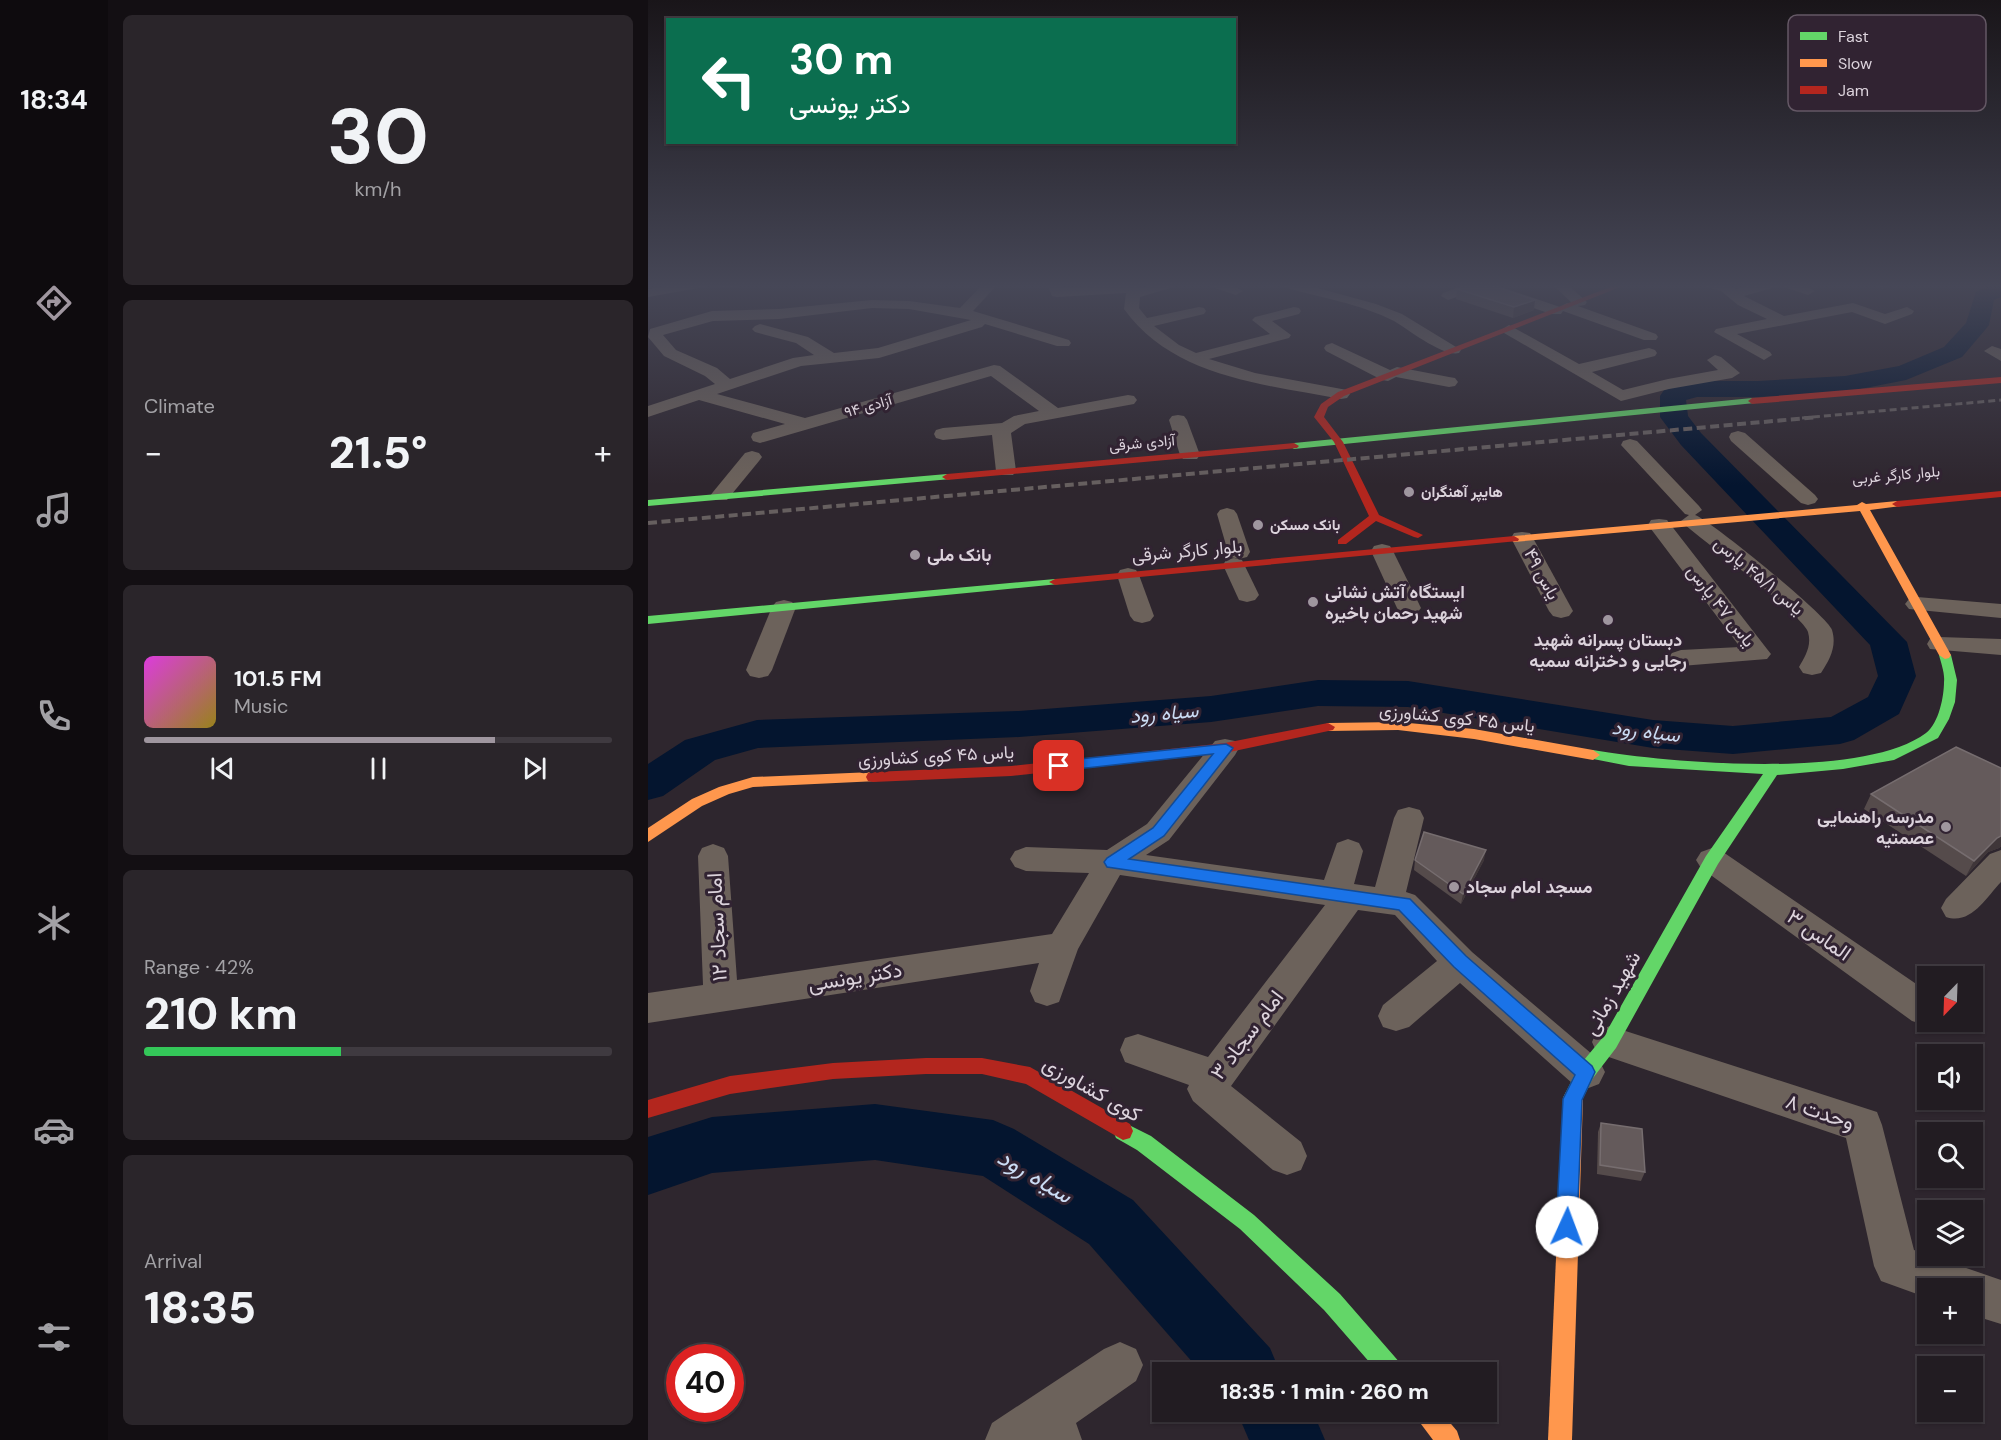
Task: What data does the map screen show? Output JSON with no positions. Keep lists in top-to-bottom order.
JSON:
{
  "streets": {
    "street": [
      "آزادی ۹۴",
      "آزادی شرقی",
      "بلوار کارگر غربی",
      "بلوار کارگر شرقی",
      "یاس ۴۹",
      "یاس ۴۵/۱ پارس",
      "یاس ۴۷ پارس",
      "یاس ۴۵ کوی کشاورزی",
      "امام سجاد ۱۲",
      "الماس ۳",
      "دکتر یونسی",
      "شهید زمانی",
      "امام سجاد ۳",
      "کوی کشاورزی",
      "وحدت ۸"
    ]
  },
  "crossings": [
    ["بلوار کارگر غربی", "بلوار کارگر شرقی"],
    ["بلوار کارگر غربی", "یاس ۴۵ کوی کشاورزی"],
    ["بلوار کارگر شرقی", "یاس ۴۹"],
    ["بلوار کارگر شرقی", "یاس ۴۵/۱ پارس"],
    ["بلوار کارگر شرقی", "یاس ۴۷ پارس"],
    ["یاس ۴۵ کوی کشاورزی", "شهید زمانی"],
    ["امام سجاد ۱۲", "دکتر یونسی"],
    ["الماس ۳", "شهید زمانی"],
    ["شهید زمانی", "وحدت ۸"]
  ],
  "water": ["سیاه رود"],
  "places": [
    "هایپر آهنگران",
    "بانک مسکن",
    "بانک ملی",
    "ایستگاه آتش نشانی شهید رحمان باخیره",
    "دبستان پسرانه شهید رجایی و دخترانه سمیه",
    "مدرسه راهنمایی عصمتیه",
    "مسجد امام سجاد"
  ],
  "legend": ["Fast", "Slow", "Jam"],
  "north": "bottom left",
  "page": {
    "tabs": "18:34",
    "tile": [
      ["30", "km/h"],
      "Climate",
      ["Range · 42%", "210 km"],
      ["Arrival", "18:35"]
    ],
    "turn": ["30 m", "دکتر یونسی"],
    "heat": ["−", "21.5°", "+"],
    "song": ["101.5 FM", "Music"],
    "map_buttons": ["+", "−"],
    "limit": "40",
    "trip": "18:35 · 1 min · 260 m"
  }
}
